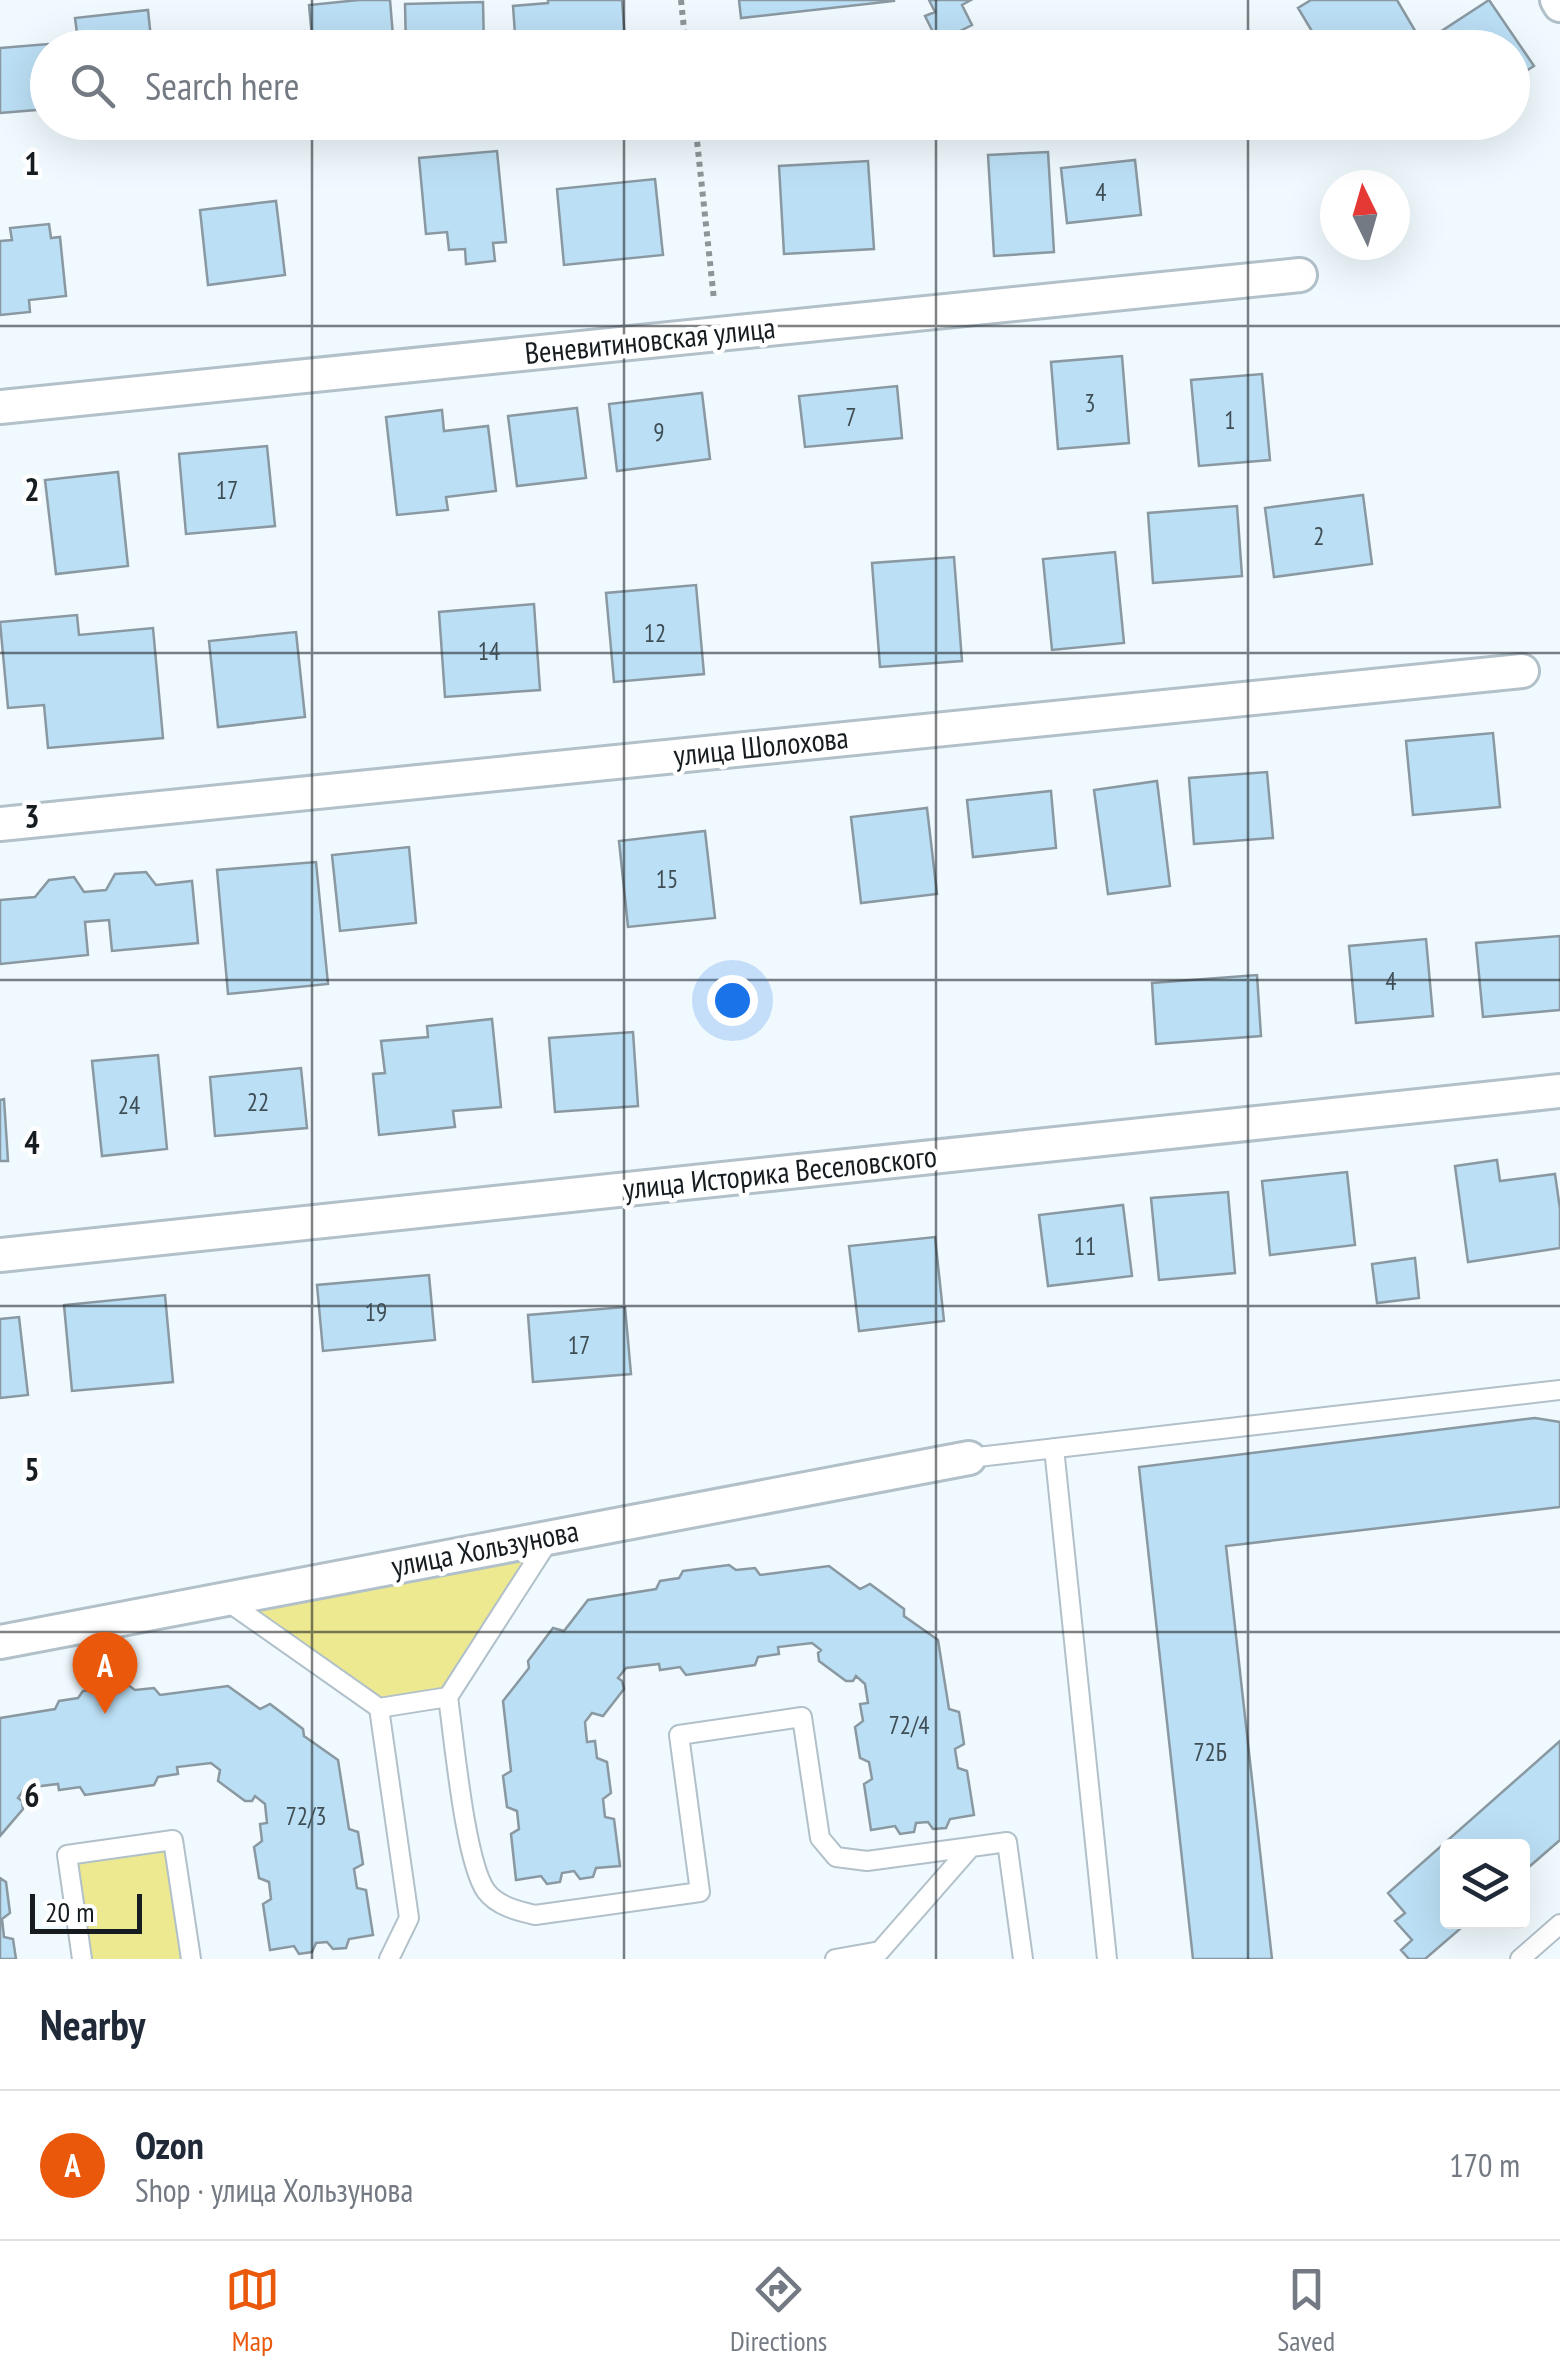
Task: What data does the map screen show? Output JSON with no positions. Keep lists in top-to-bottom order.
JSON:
{
  "streets": {
    "street": [
      "Веневитиновская улица",
      "улица Шолохова",
      "улица Историка Веселовского",
      "улица Хользунова"
    ]
  },
  "house_numbers": [
    "4",
    "3",
    "7",
    "1",
    "9",
    "17",
    "2",
    "12",
    "14",
    "15",
    "4",
    "22",
    "24",
    "11",
    "19",
    "17",
    "72/4",
    "72Б",
    "72/3"
  ],
  "scale_bar": "20 m",
  "north": "top",
  "page": {
    "search": "Search here",
    "pins": "A",
    "scale": "20 m",
    "heading": "Nearby",
    "list": [
      {
        "mark": "A",
        "name": "Ozon",
        "note": "Shop · улица Хользунова",
        "value": "170 m"
      }
    ],
    "nav": ["Map", "Directions", "Saved"]
  },
  "grid": {
    "rows": [
      "1",
      "2",
      "3",
      "4",
      "5",
      "6"
    ]
  }
}
